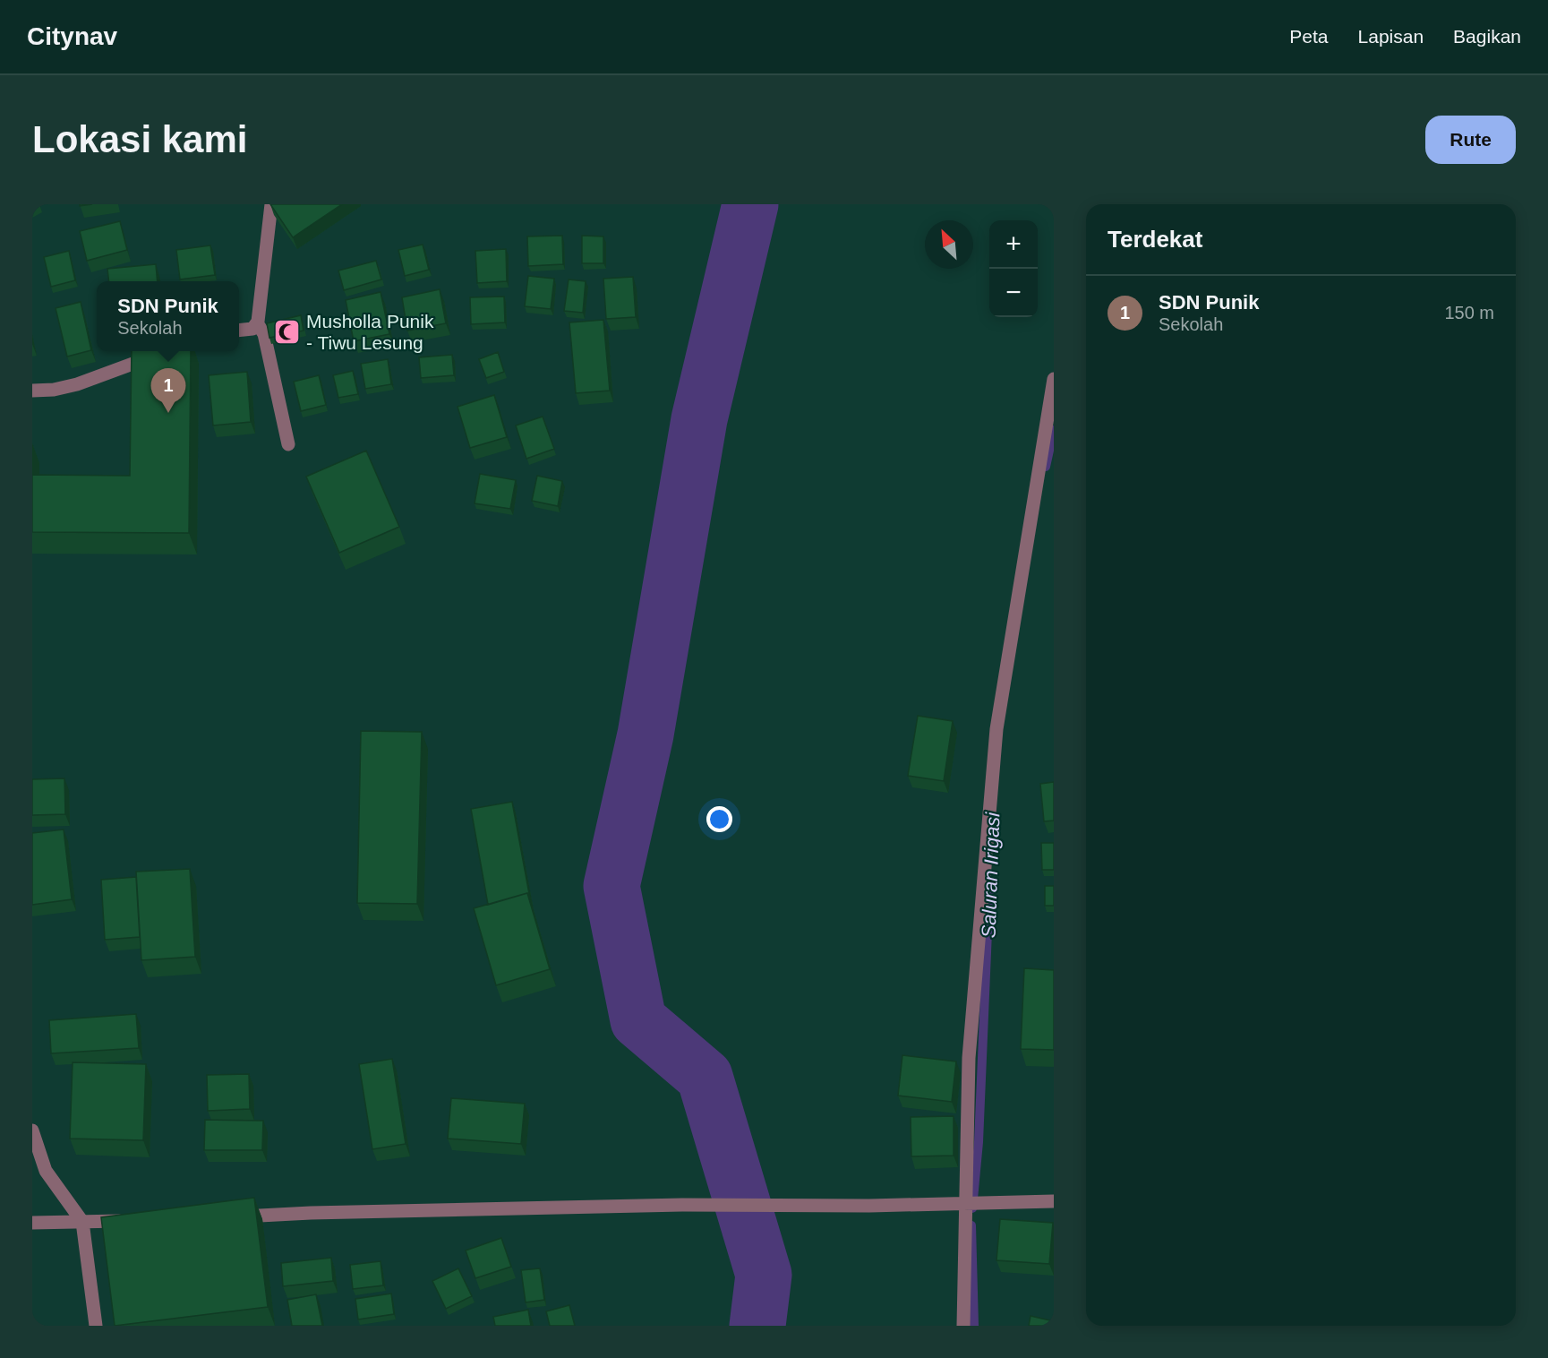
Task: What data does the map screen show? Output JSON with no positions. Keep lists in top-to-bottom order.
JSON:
{
  "water": ["Saluran Irigasi"],
  "places": {
    "mosque": ["Musholla Punik - Tiwu Lesung"]
  },
  "north": "top left",
  "page": {
    "header": "Citynav",
    "nav": ["Peta", "Lapisan", "Bagikan"],
    "buttons": "Rute",
    "title": "Lokasi kami",
    "heading": "Terdekat",
    "map_buttons": ["+", "−"],
    "list": [
      {
        "mark": "1",
        "name": "SDN Punik",
        "note": "Sekolah",
        "value": "150 m"
      }
    ],
    "popup": ["SDN Punik", "Sekolah"],
    "pins": "1"
  }
}
